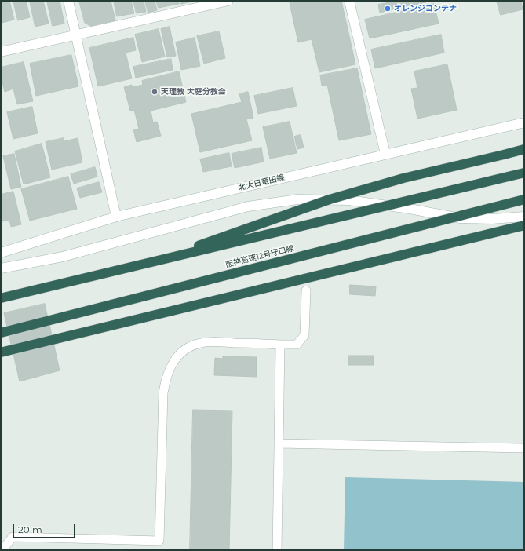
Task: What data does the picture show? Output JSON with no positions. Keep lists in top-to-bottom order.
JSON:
{
  "streets": {
    "highway": ["阪神高速12号守口線"],
    "main road": ["北大日竜田線"]
  },
  "places": ["オレンジコンテナ", "天理教 大庭分教会"],
  "scale_bar": "20 m"
}
